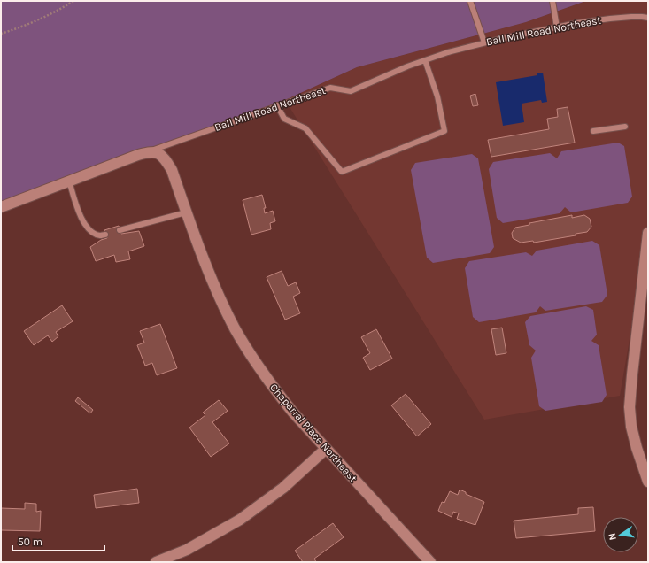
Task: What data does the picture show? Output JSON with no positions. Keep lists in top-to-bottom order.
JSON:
{
  "streets": {
    "street": ["Ball Mill Road Northeast", "Chaparral Place Northeast"]
  },
  "crossings": [
    ["Ball Mill Road Northeast", "Chaparral Place Northeast"]
  ],
  "scale_bar": "50 m",
  "north": "left"
}
